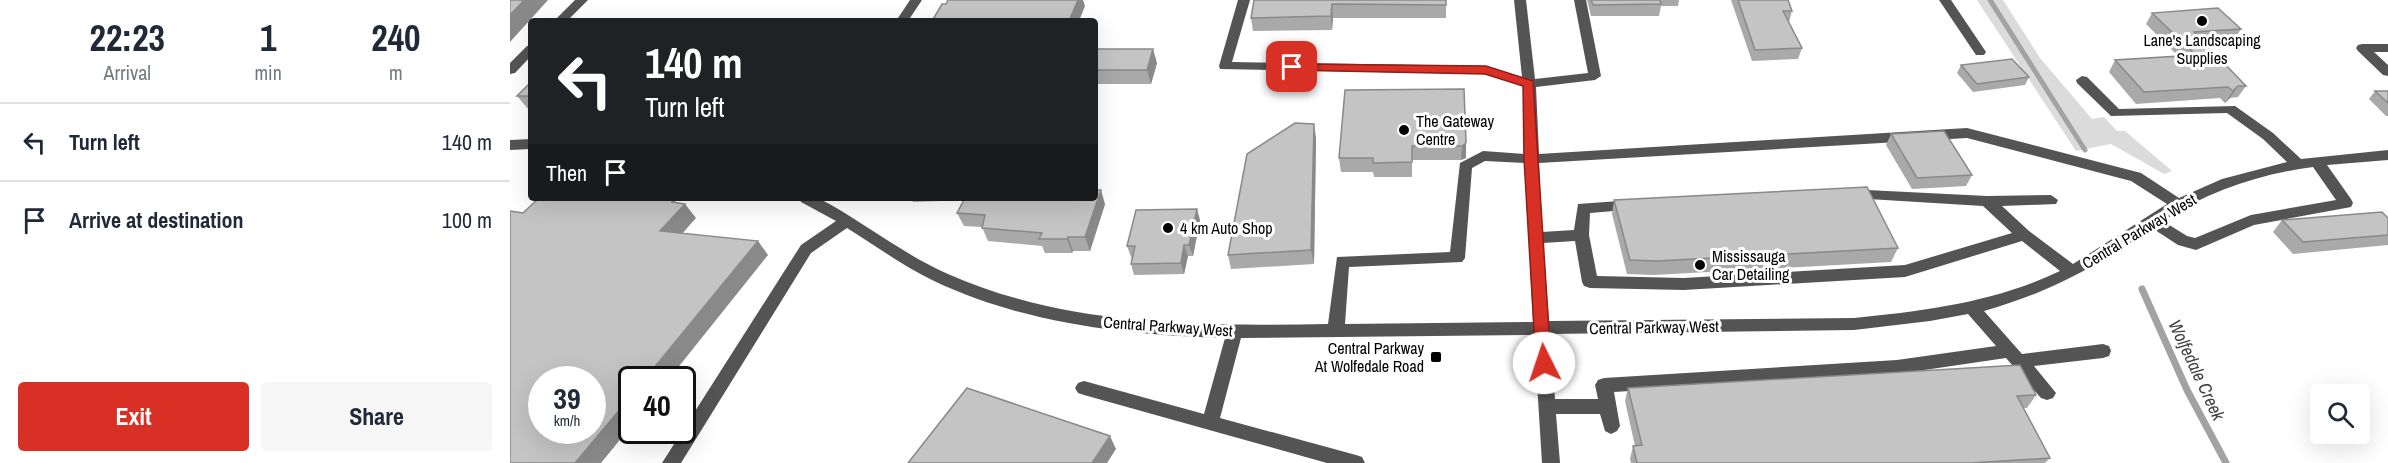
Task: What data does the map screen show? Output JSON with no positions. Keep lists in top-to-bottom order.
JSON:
{
  "streets": {
    "street": ["Central Parkway West"]
  },
  "water": ["Wolfedale Creek"],
  "places": {
    "other": [
      "Lane's Landscaping Supplies",
      "The Gateway Centre",
      "4 km Auto Shop",
      "Mississauga Car Detailing"
    ],
    "transit": ["Central Parkway At Wolfedale Road"]
  },
  "page": {
    "eta": [
      "22:23",
      "Arrival",
      "1",
      "min",
      "240",
      "m"
    ],
    "turn": ["140 m", "Turn left"],
    "list": [
      {
        "name": "Turn left",
        "value": "140 m"
      },
      {
        "name": "Arrive at destination",
        "value": "100 m"
      }
    ],
    "then": "Then",
    "speed": "39 km/h",
    "limit": "40",
    "buttons": ["Exit", "Share"]
  }
}
